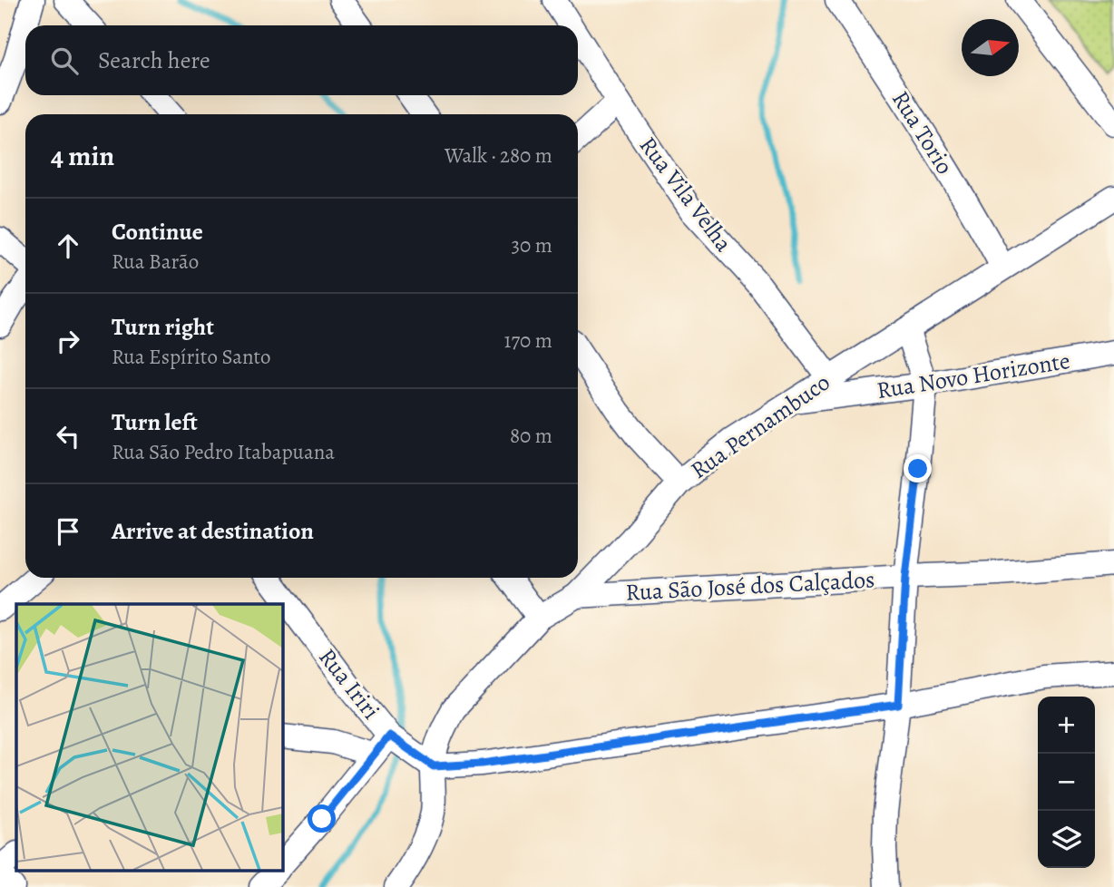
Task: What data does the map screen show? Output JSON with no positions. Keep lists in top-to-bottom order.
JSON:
{
  "streets": {
    "street": [
      "Rua Torio",
      "Rua Vila Velha",
      "Rua Novo Horizonte",
      "Rua Pernambuco",
      "Rua São José dos Calçados",
      "Rua Iriri"
    ]
  },
  "crossings": [
    ["Rua Torio", "Rua Pernambuco"],
    ["Rua Vila Velha", "Rua Pernambuco"],
    ["Rua Novo Horizonte", "Rua Pernambuco"],
    ["Rua Pernambuco", "Rua São José dos Calçados"],
    ["Rua Pernambuco", "Rua Iriri"]
  ],
  "north": "right",
  "page": {
    "search": "Search here",
    "heading": ["4 min", "Walk · 280 m"],
    "list": [
      ["Continue", "Rua Barão", "30 m"],
      ["Turn right", "Rua Espírito Santo", "170 m"],
      ["Turn left", "Rua São Pedro Itabapuana", "80 m"],
      "Arrive at destination"
    ],
    "map_buttons": ["+", "−"]
  }
}
